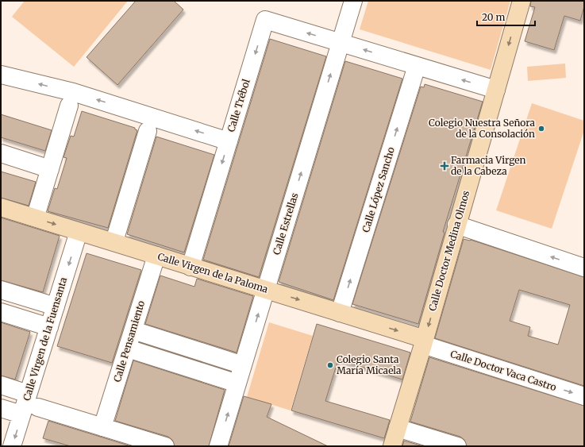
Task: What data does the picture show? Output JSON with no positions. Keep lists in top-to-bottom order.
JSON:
{
  "streets": {
    "street": [
      "Calle Trébol",
      "Calle López Sancho",
      "Calle Estrellas",
      "Calle Doctor Medina Olmos",
      "Calle Virgen de la Paloma",
      "Calle Virgen de la Fuensanta",
      "Calle Pensamiento",
      "Calle Doctor Vaca Castro"
    ]
  },
  "crossings": [
    ["Calle Trébol", "Calle Estrellas"],
    ["Calle Trébol", "Calle Virgen de la Paloma"],
    ["Calle López Sancho", "Calle Virgen de la Paloma"],
    ["Calle Estrellas", "Calle Virgen de la Paloma"],
    ["Calle Doctor Medina Olmos", "Calle Virgen de la Paloma"],
    ["Calle Doctor Medina Olmos", "Calle Doctor Vaca Castro"],
    ["Calle Virgen de la Paloma", "Calle Virgen de la Fuensanta"],
    ["Calle Virgen de la Paloma", "Calle Pensamiento"],
    ["Calle Virgen de la Paloma", "Calle Doctor Vaca Castro"]
  ],
  "one_way": [
    "Calle López Sancho",
    "Calle Estrellas",
    "Calle Doctor Medina Olmos",
    "Calle Virgen de la Fuensanta"
  ],
  "places": {
    "other": ["Colegio Nuestra Señora de la Consolación", "Colegio Santa María Micaela"],
    "health": ["Farmacia Virgen de la Cabeza"]
  },
  "scale_bar": "20 m"
}
